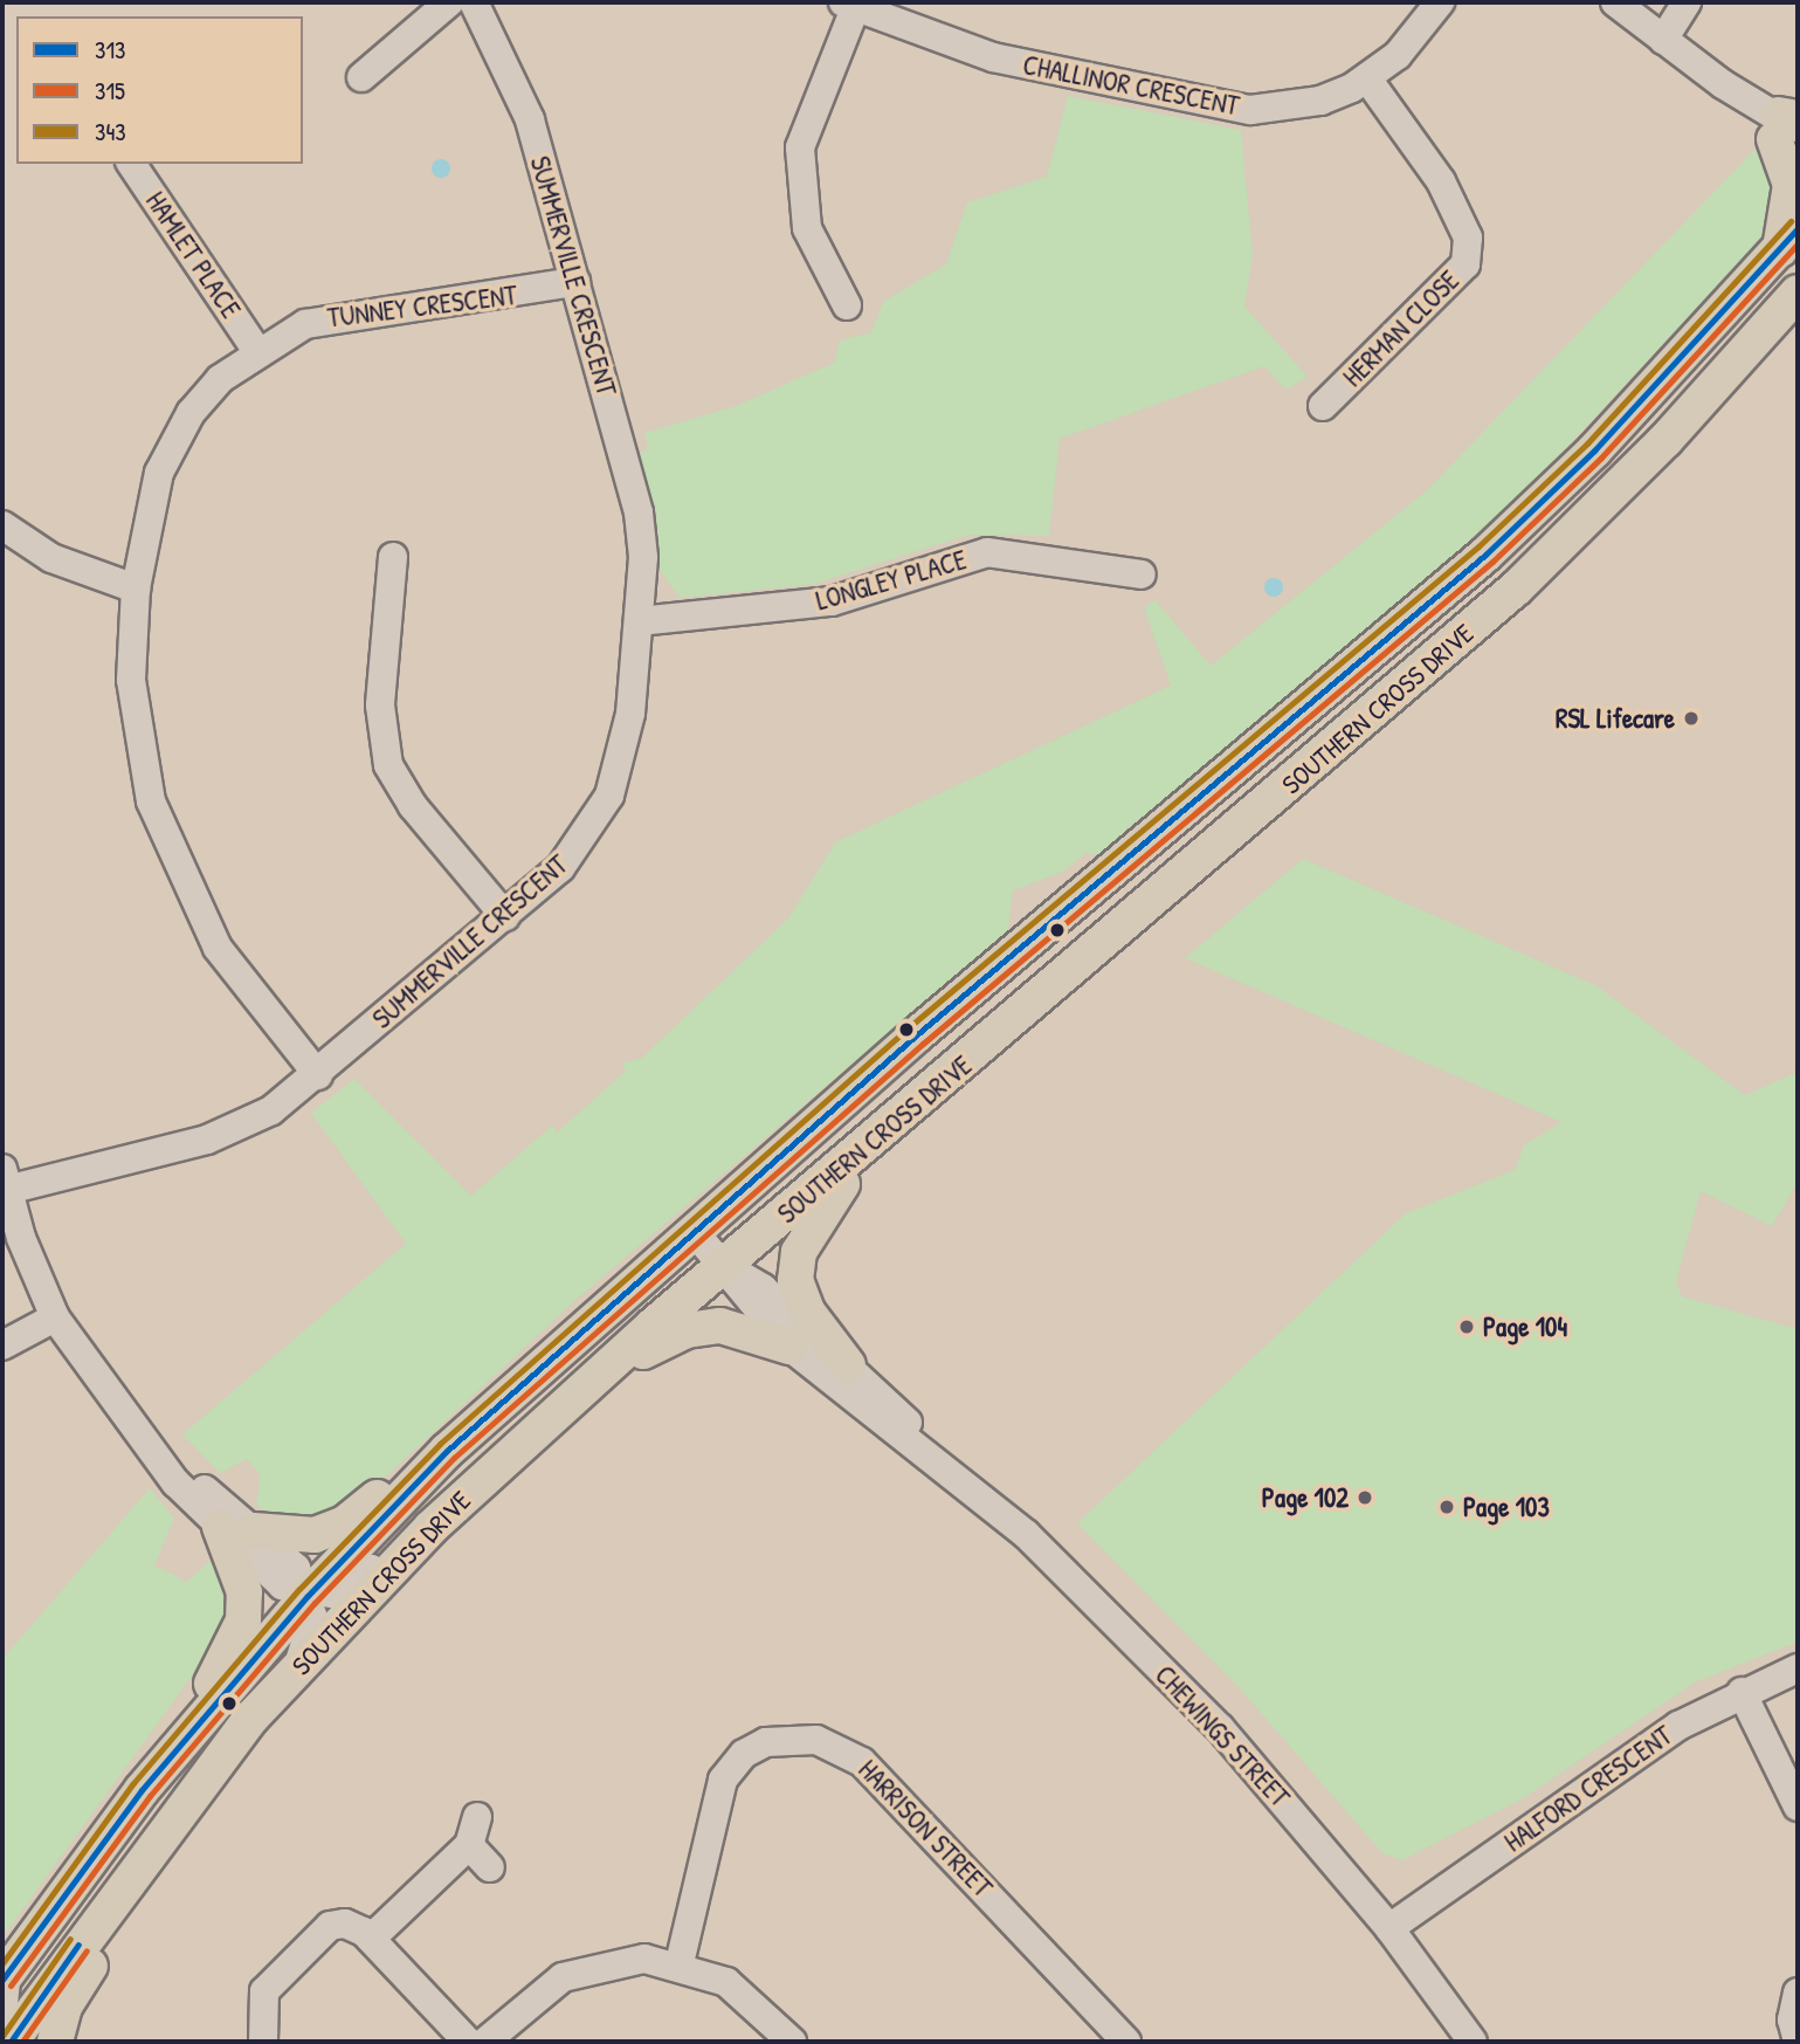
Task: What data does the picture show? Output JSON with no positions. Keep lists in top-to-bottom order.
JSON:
{
  "streets": {
    "main road": ["SOUTHERN CROSS DRIVE"],
    "street": [
      "CHALLINOR CRESCENT",
      "HAMLET PLACE",
      "SUMMERVILLE CRESCENT",
      "TUNNEY CRESCENT",
      "HERMAN CLOSE",
      "LONGLEY PLACE",
      "CHEWINGS STREET",
      "HALFORD CRESCENT",
      "HARRISON STREET"
    ]
  },
  "crossings": [
    ["CHALLINOR CRESCENT", "HERMAN CLOSE"],
    ["HAMLET PLACE", "TUNNEY CRESCENT"],
    ["SUMMERVILLE CRESCENT", "TUNNEY CRESCENT"],
    ["SUMMERVILLE CRESCENT", "LONGLEY PLACE"],
    ["SOUTHERN CROSS DRIVE", "CHEWINGS STREET"],
    ["CHEWINGS STREET", "HALFORD CRESCENT"]
  ],
  "places": [
    "RSL Lifecare",
    "Page 104",
    "Page 102",
    "Page 103"
  ],
  "lines": ["transit line 343", "transit line 313", "transit line 315"],
  "legend": ["313", "315", "343"]
}
